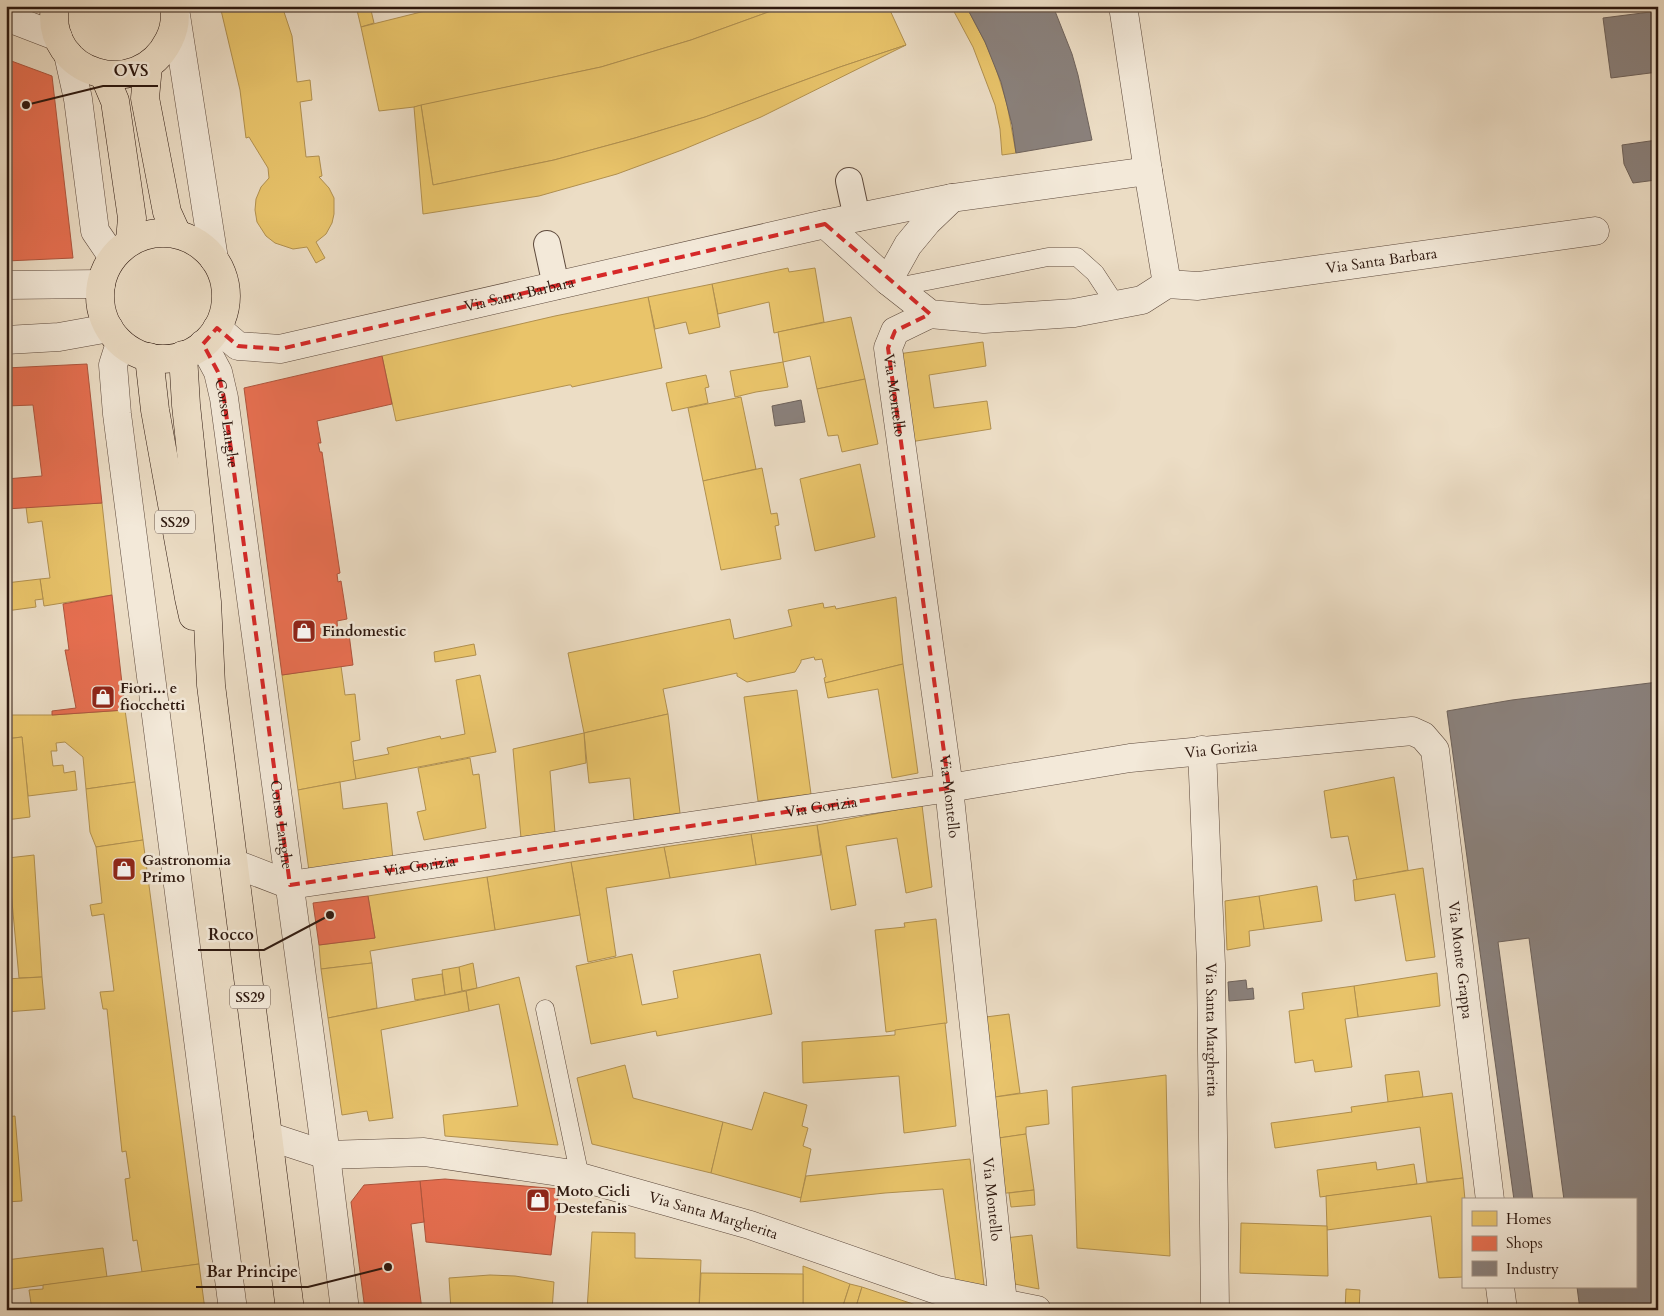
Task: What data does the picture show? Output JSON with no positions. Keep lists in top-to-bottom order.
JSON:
{
  "streets": {
    "main road": ["SS29"],
    "street": [
      "Via Santa Barbara",
      "Via Montello",
      "Corso Langhe",
      "Via Gorizia",
      "Via Monte Grappa",
      "Via Santa Margherita"
    ]
  },
  "crossings": [
    ["Via Santa Barbara", "Corso Langhe"],
    ["Via Santa Barbara", "SS29"],
    ["Via Montello", "Via Gorizia"],
    ["Via Montello", "Via Santa Margherita"],
    ["Corso Langhe", "SS29"],
    ["Corso Langhe", "Via Gorizia"],
    ["Corso Langhe", "Via Santa Margherita"],
    ["SS29", "Via Gorizia"],
    ["SS29", "Via Santa Margherita"],
    ["Via Gorizia", "Via Monte Grappa"],
    ["Via Gorizia", "Via Santa Margherita"]
  ],
  "places": {
    "other": ["OVS", "Rocco", "Bar Principe"],
    "shop": [
      "Findomestic",
      "Fiori... e fiocchetti",
      "Gastronomia Primo",
      "Moto Cicli Destefanis"
    ]
  },
  "legend": ["Homes", "Shops", "Industry"]
}
